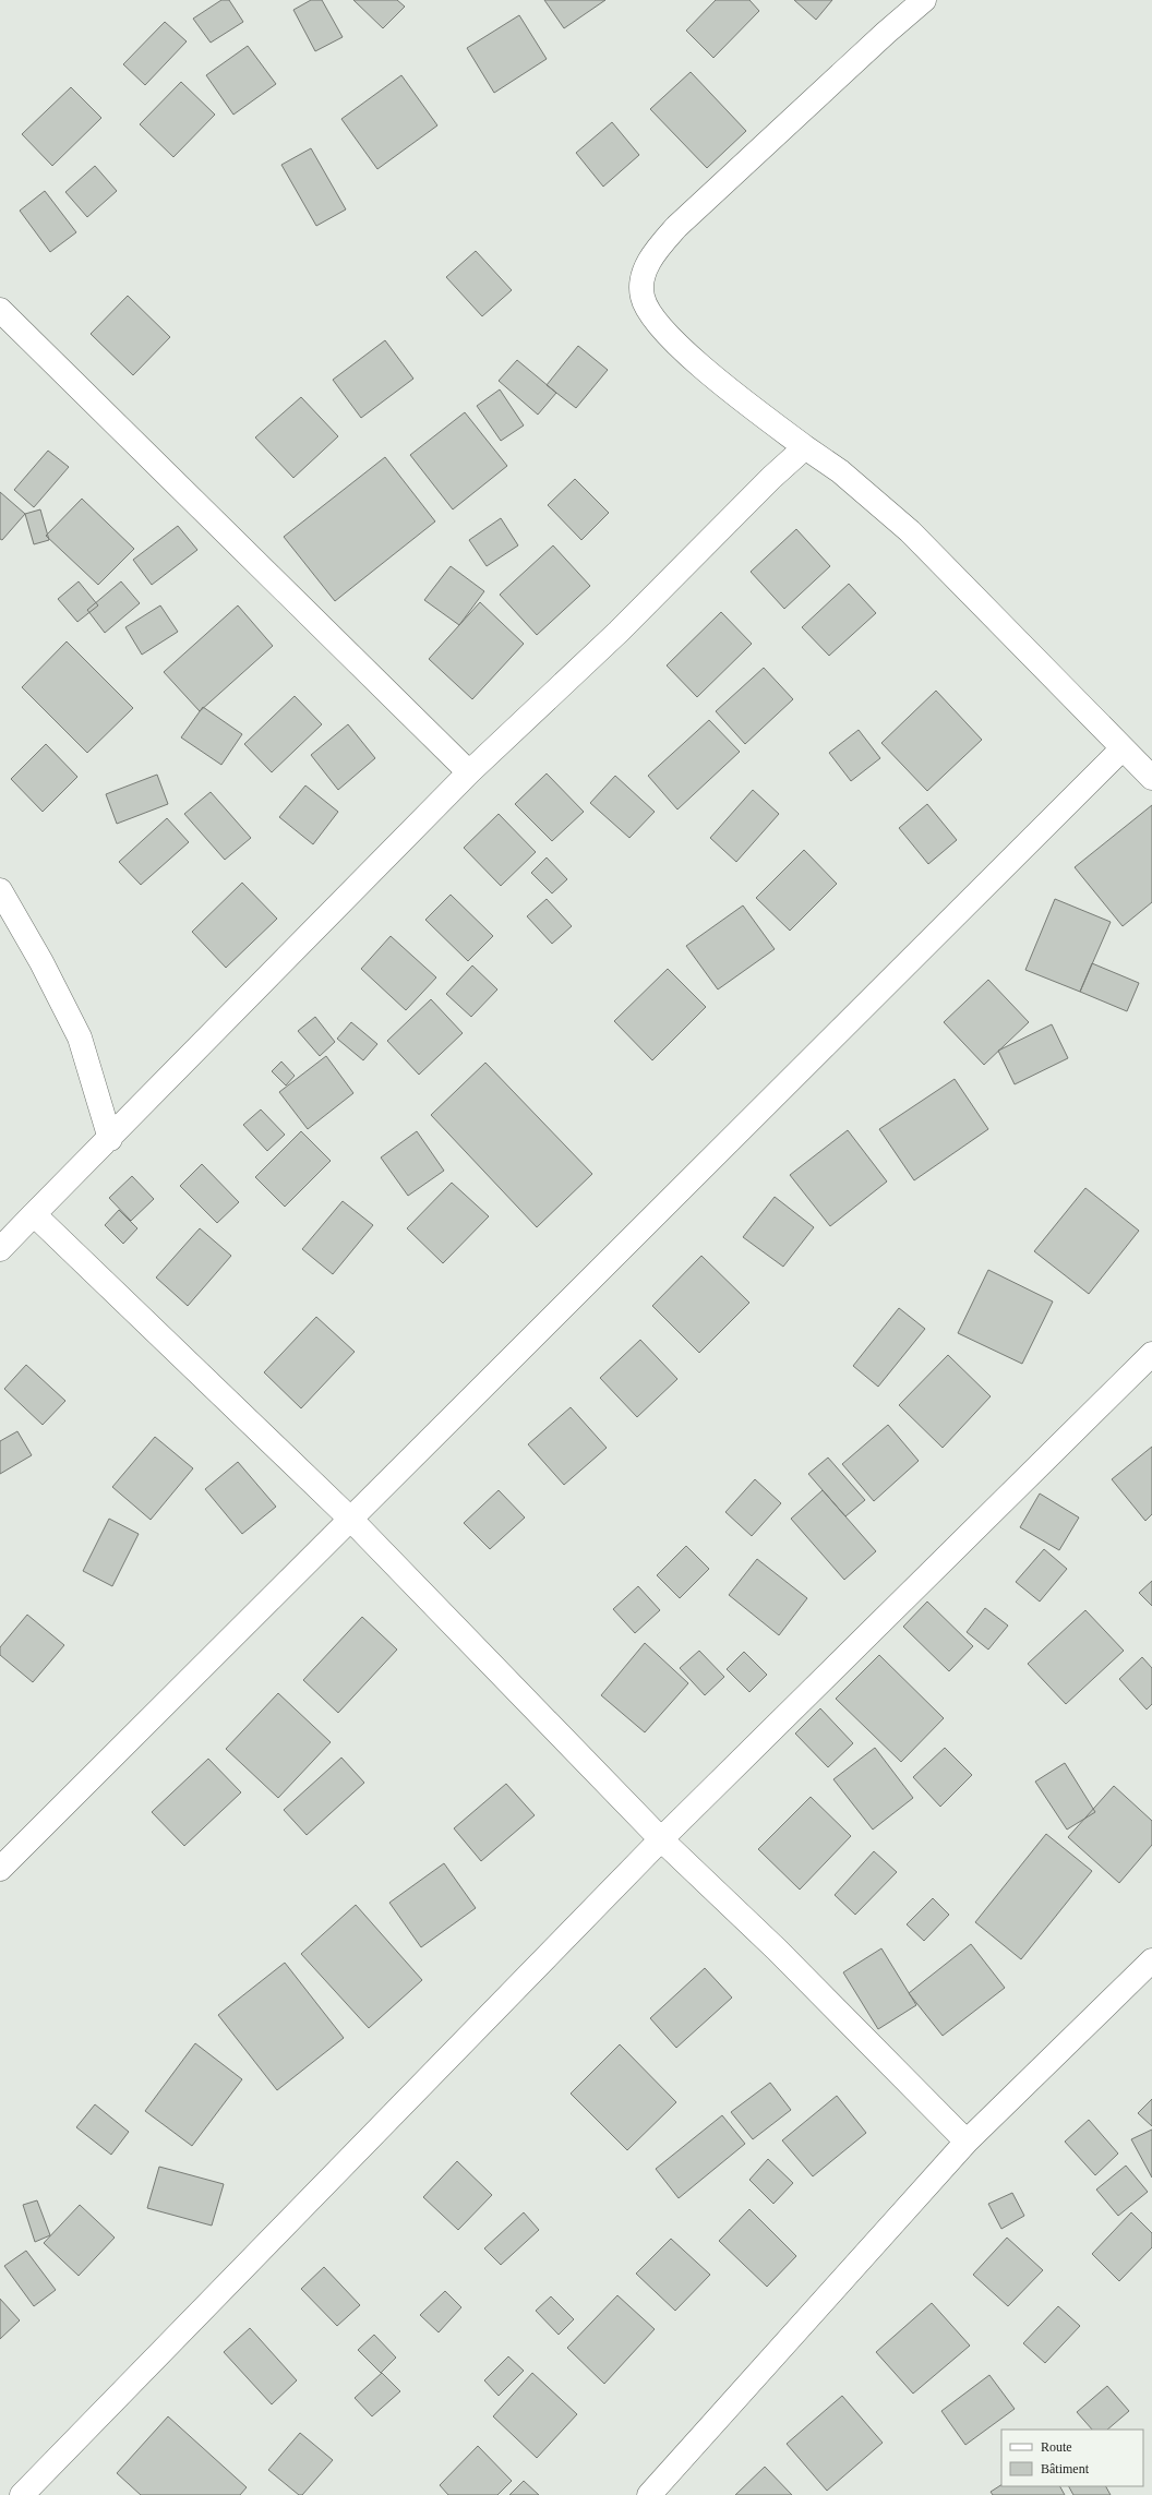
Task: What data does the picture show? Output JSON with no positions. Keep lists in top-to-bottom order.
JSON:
{
  "legend": ["Route", "Bâtiment"]
}
